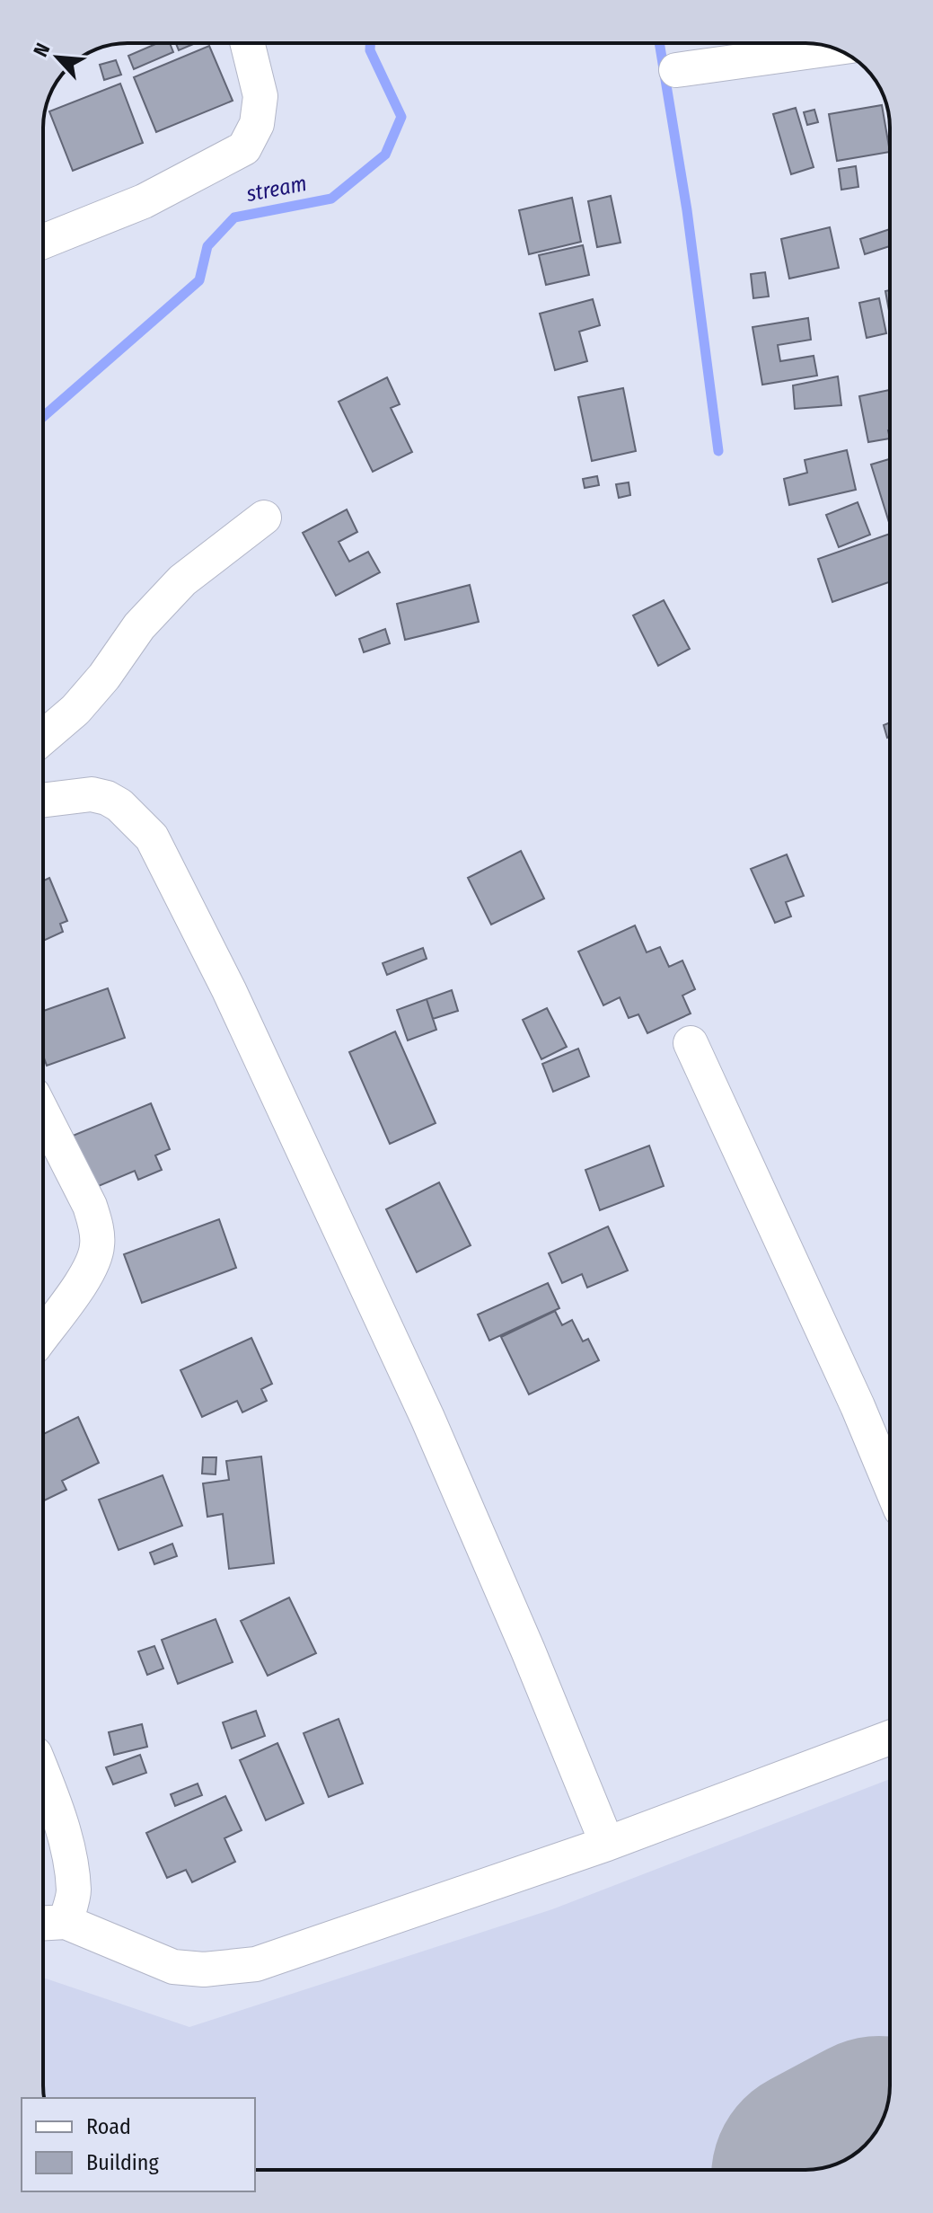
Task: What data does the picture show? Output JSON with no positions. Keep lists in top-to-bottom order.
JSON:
{
  "water": ["stream"],
  "legend": ["Road", "Building"],
  "north": "top left"
}
